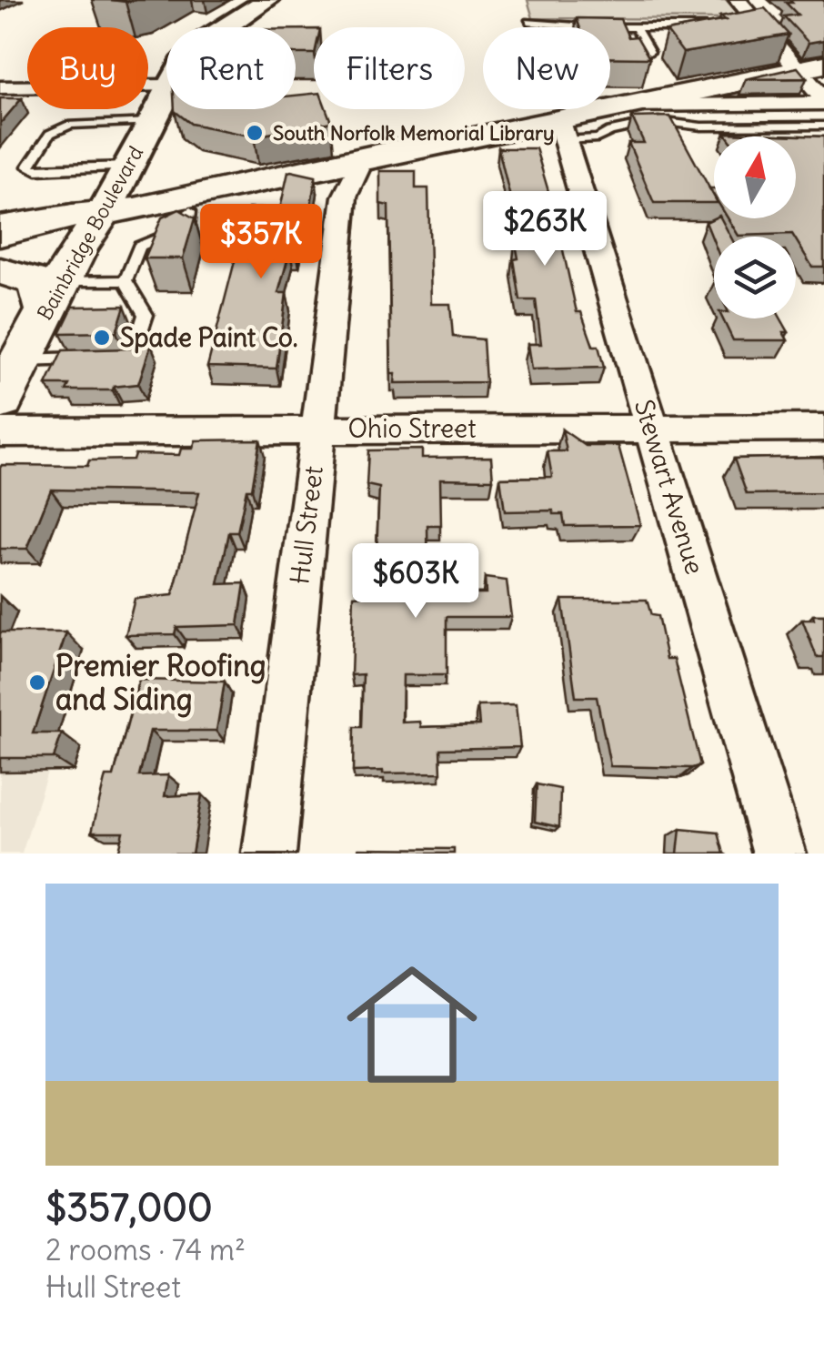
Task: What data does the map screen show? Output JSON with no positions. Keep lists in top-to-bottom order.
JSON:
{
  "streets": {
    "main road": ["Bainbridge Boulevard"],
    "street": ["Ohio Street", "Stewart Avenue", "Hull Street"]
  },
  "crossings": [
    ["Ohio Street", "Stewart Avenue"],
    ["Ohio Street", "Hull Street"]
  ],
  "places": ["South Norfolk Memorial Library", "Spade Paint Co.", "Premier Roofing and Siding"],
  "north": "top",
  "page": {
    "chip": [
      "Buy",
      "Rent",
      "Filters",
      "New"
    ],
    "price": ["$263K", "$357K", "$603K"],
    "list": [
      {
        "name": "$357,000",
        "note": "2 rooms · 74 m² · Hull Street"
      }
    ]
  }
}
